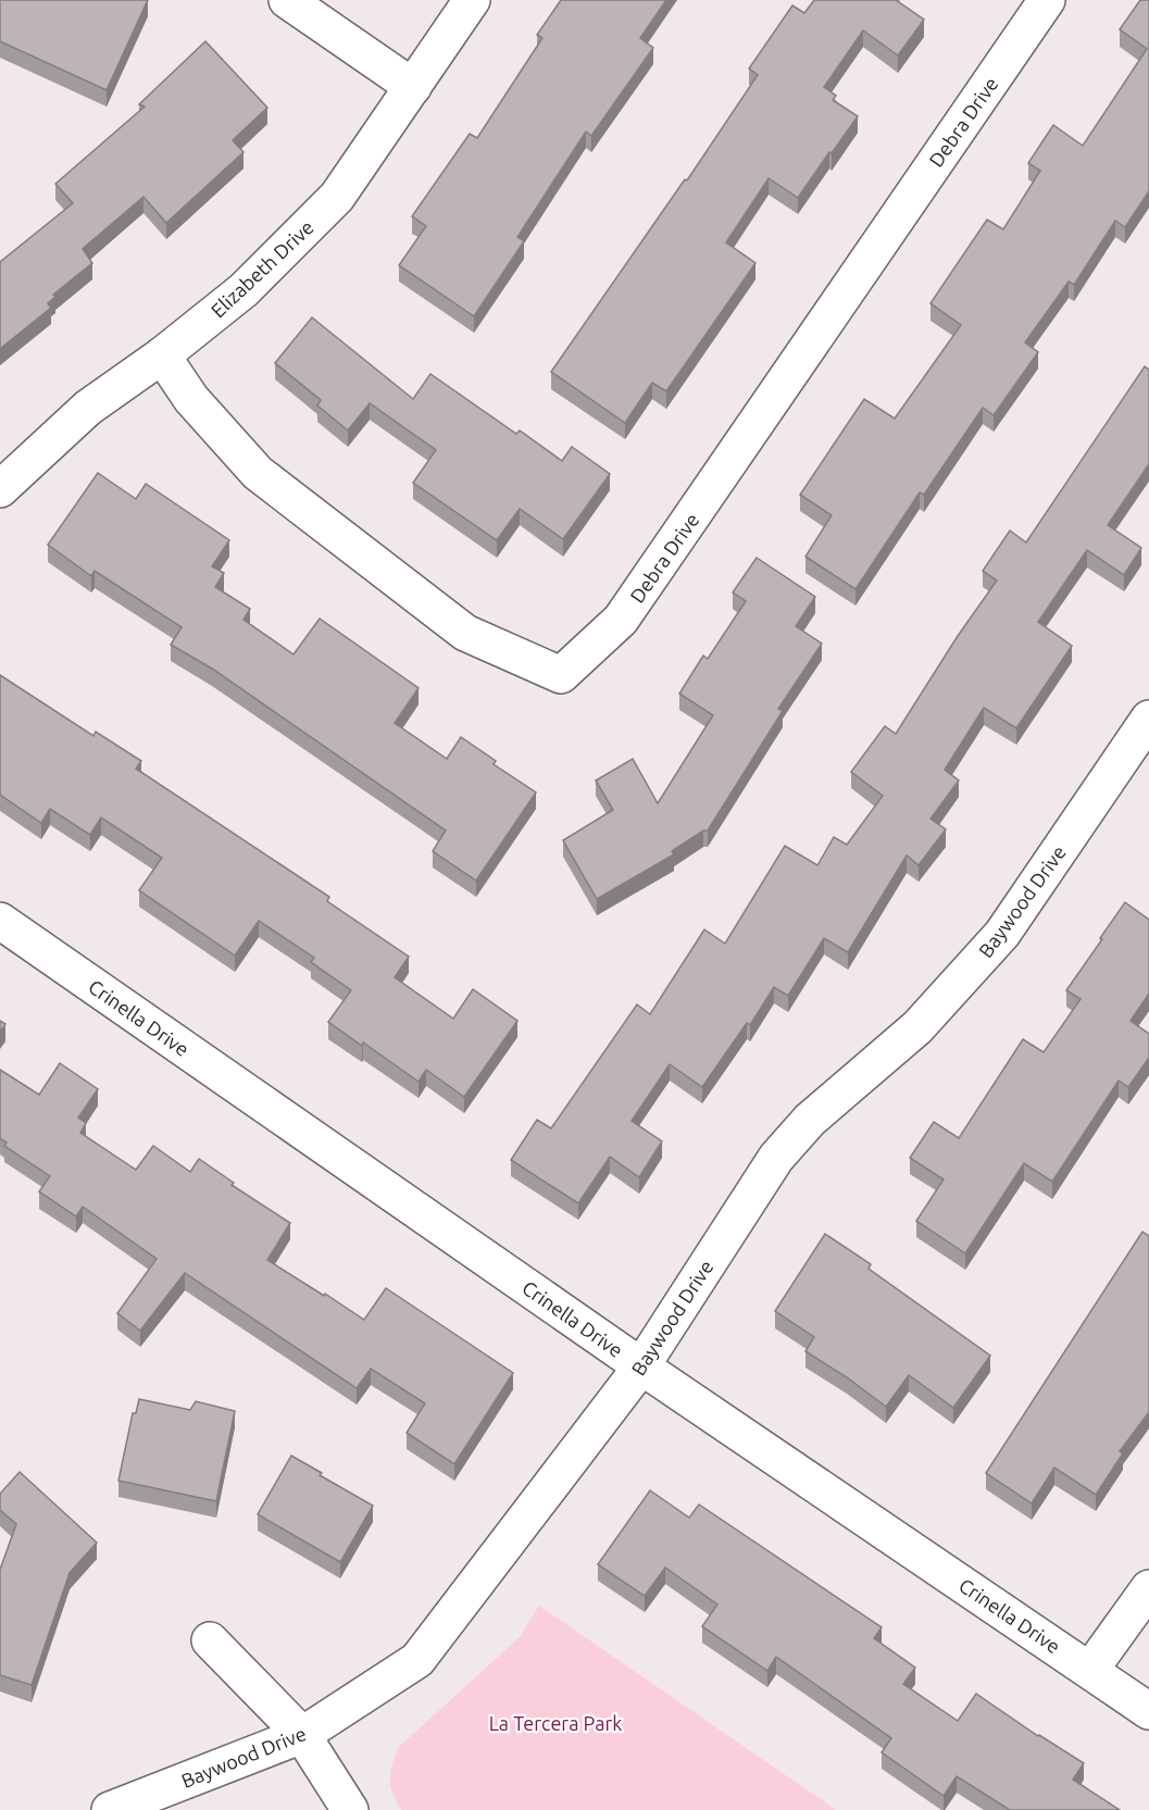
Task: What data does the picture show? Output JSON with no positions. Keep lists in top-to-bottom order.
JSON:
{
  "streets": {
    "street": [
      "Debra Drive",
      "Elizabeth Drive",
      "Baywood Drive",
      "Crinella Drive"
    ]
  },
  "crossings": [
    ["Debra Drive", "Elizabeth Drive"],
    ["Baywood Drive", "Crinella Drive"]
  ],
  "parks": ["La Tercera Park"]
}
